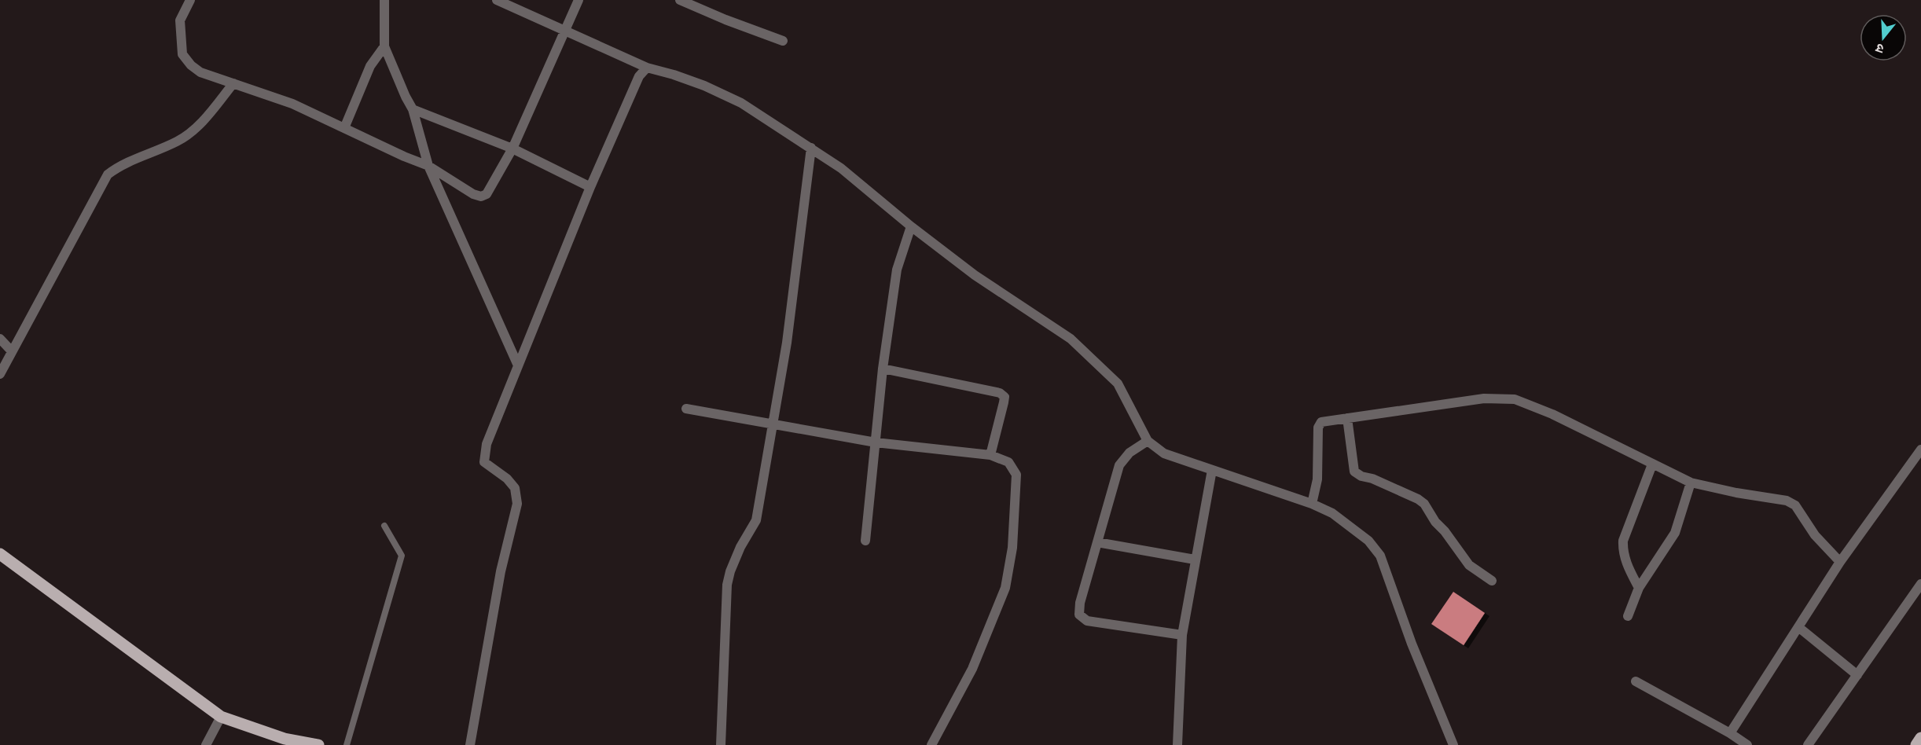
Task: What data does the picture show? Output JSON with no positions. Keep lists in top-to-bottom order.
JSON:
{
  "north": "bottom"
}
